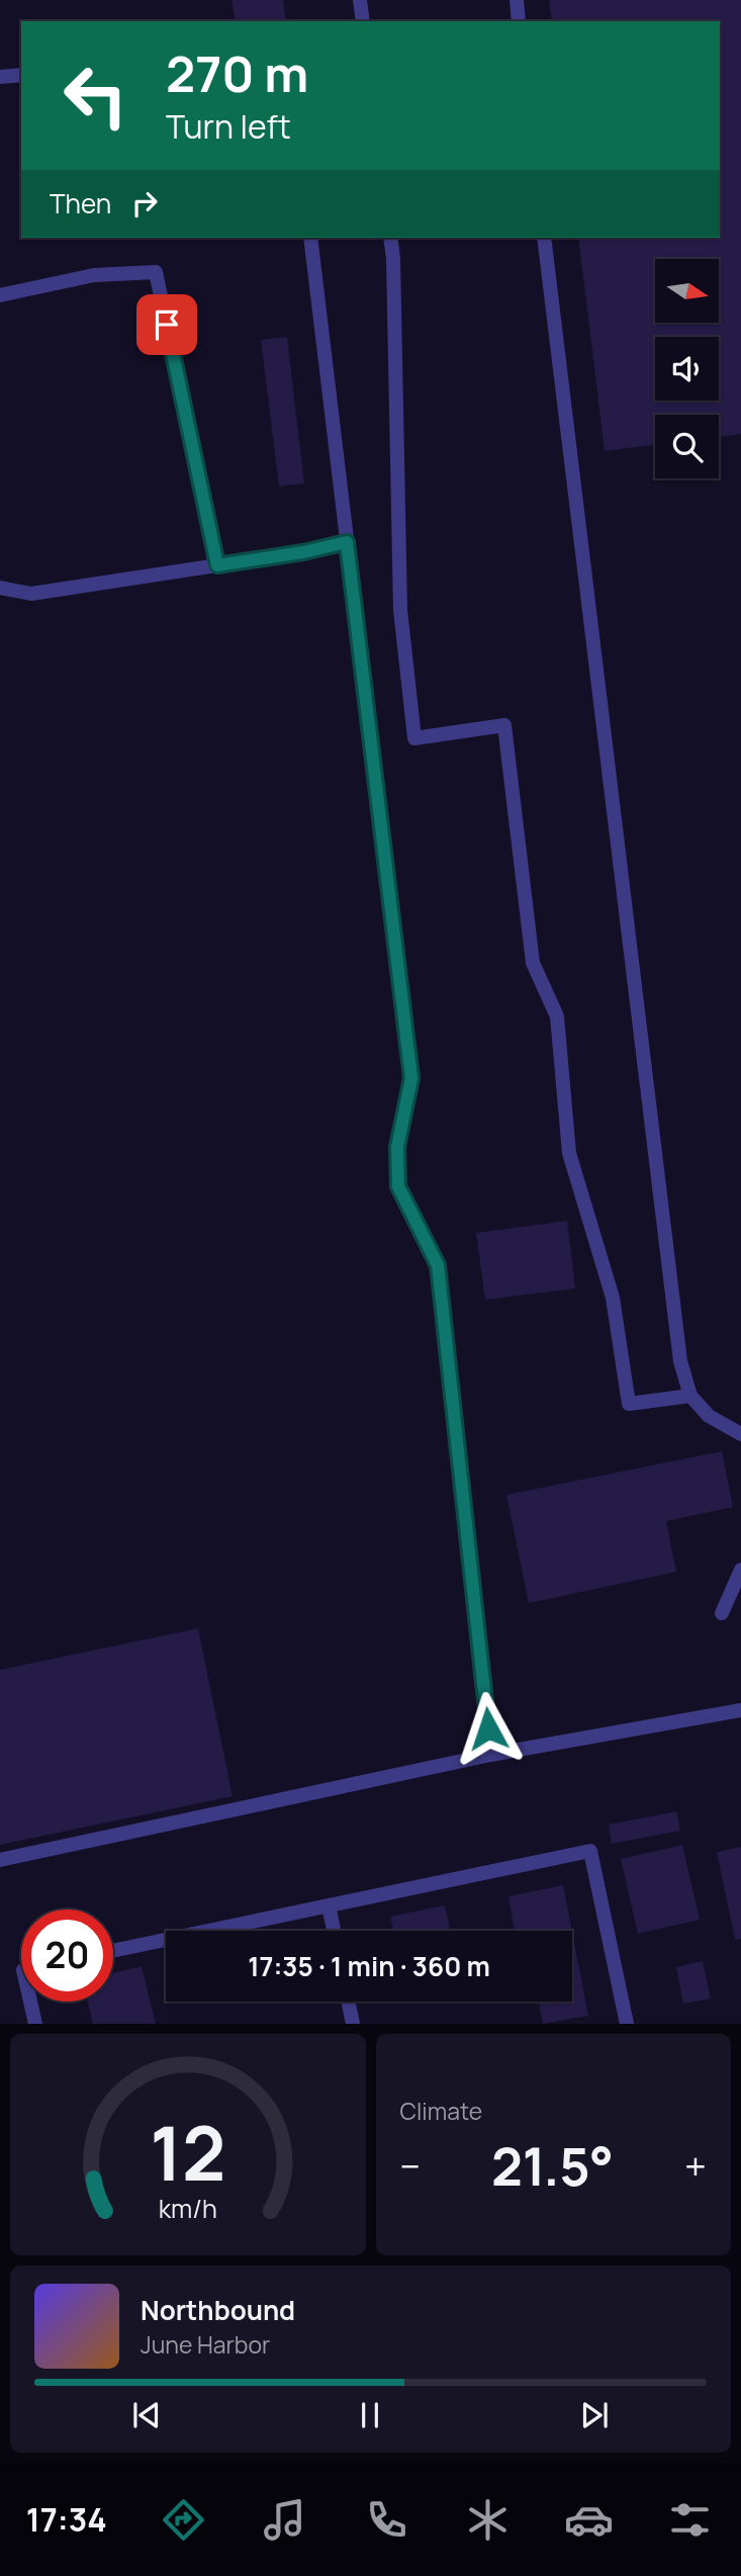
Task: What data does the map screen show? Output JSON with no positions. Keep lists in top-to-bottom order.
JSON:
{
  "north": "right",
  "page": {
    "turn": ["270 m", "Turn left"],
    "then": "Then",
    "limit": "20",
    "trip": "17:35 · 1 min · 360 m",
    "tile": "Climate",
    "heat": ["−", "21.5°", "+"],
    "song": ["Northbound", "June Harbor"],
    "tabs": "17:34",
    "gauge": ["12", "km/h"]
  }
}
